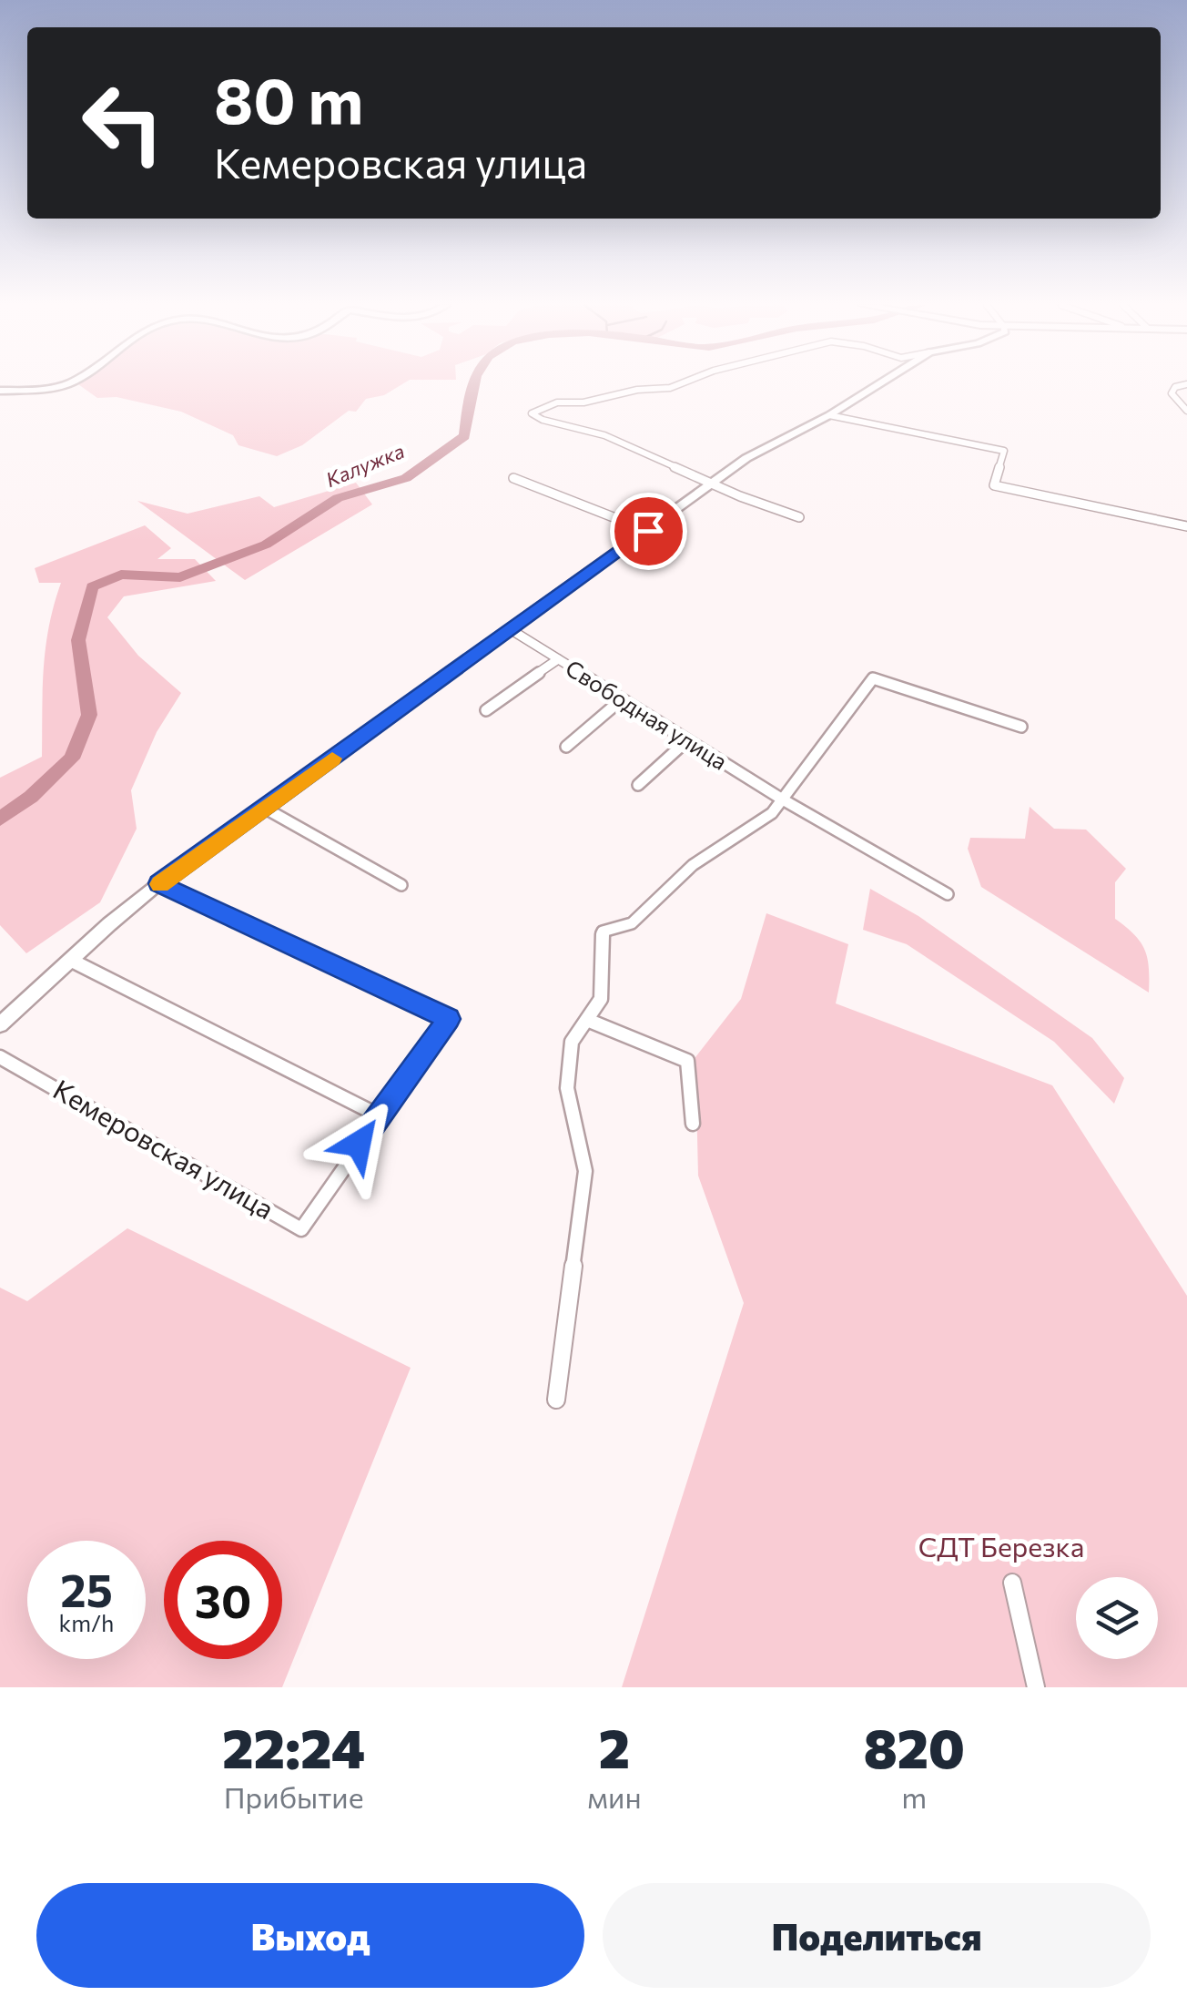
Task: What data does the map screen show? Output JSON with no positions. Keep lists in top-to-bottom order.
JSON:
{
  "streets": {
    "street": ["Свободная улица", "Кемеровская улица"]
  },
  "water": ["Калужка"],
  "parks": ["СДТ Березка"],
  "page": {
    "turn": ["80 m", "Кемеровская улица"],
    "speed": "25 km/h",
    "limit": "30",
    "eta": [
      "22:24",
      "Прибытие",
      "2",
      "мин",
      "820",
      "m"
    ],
    "buttons": ["Выход", "Поделиться"]
  }
}
